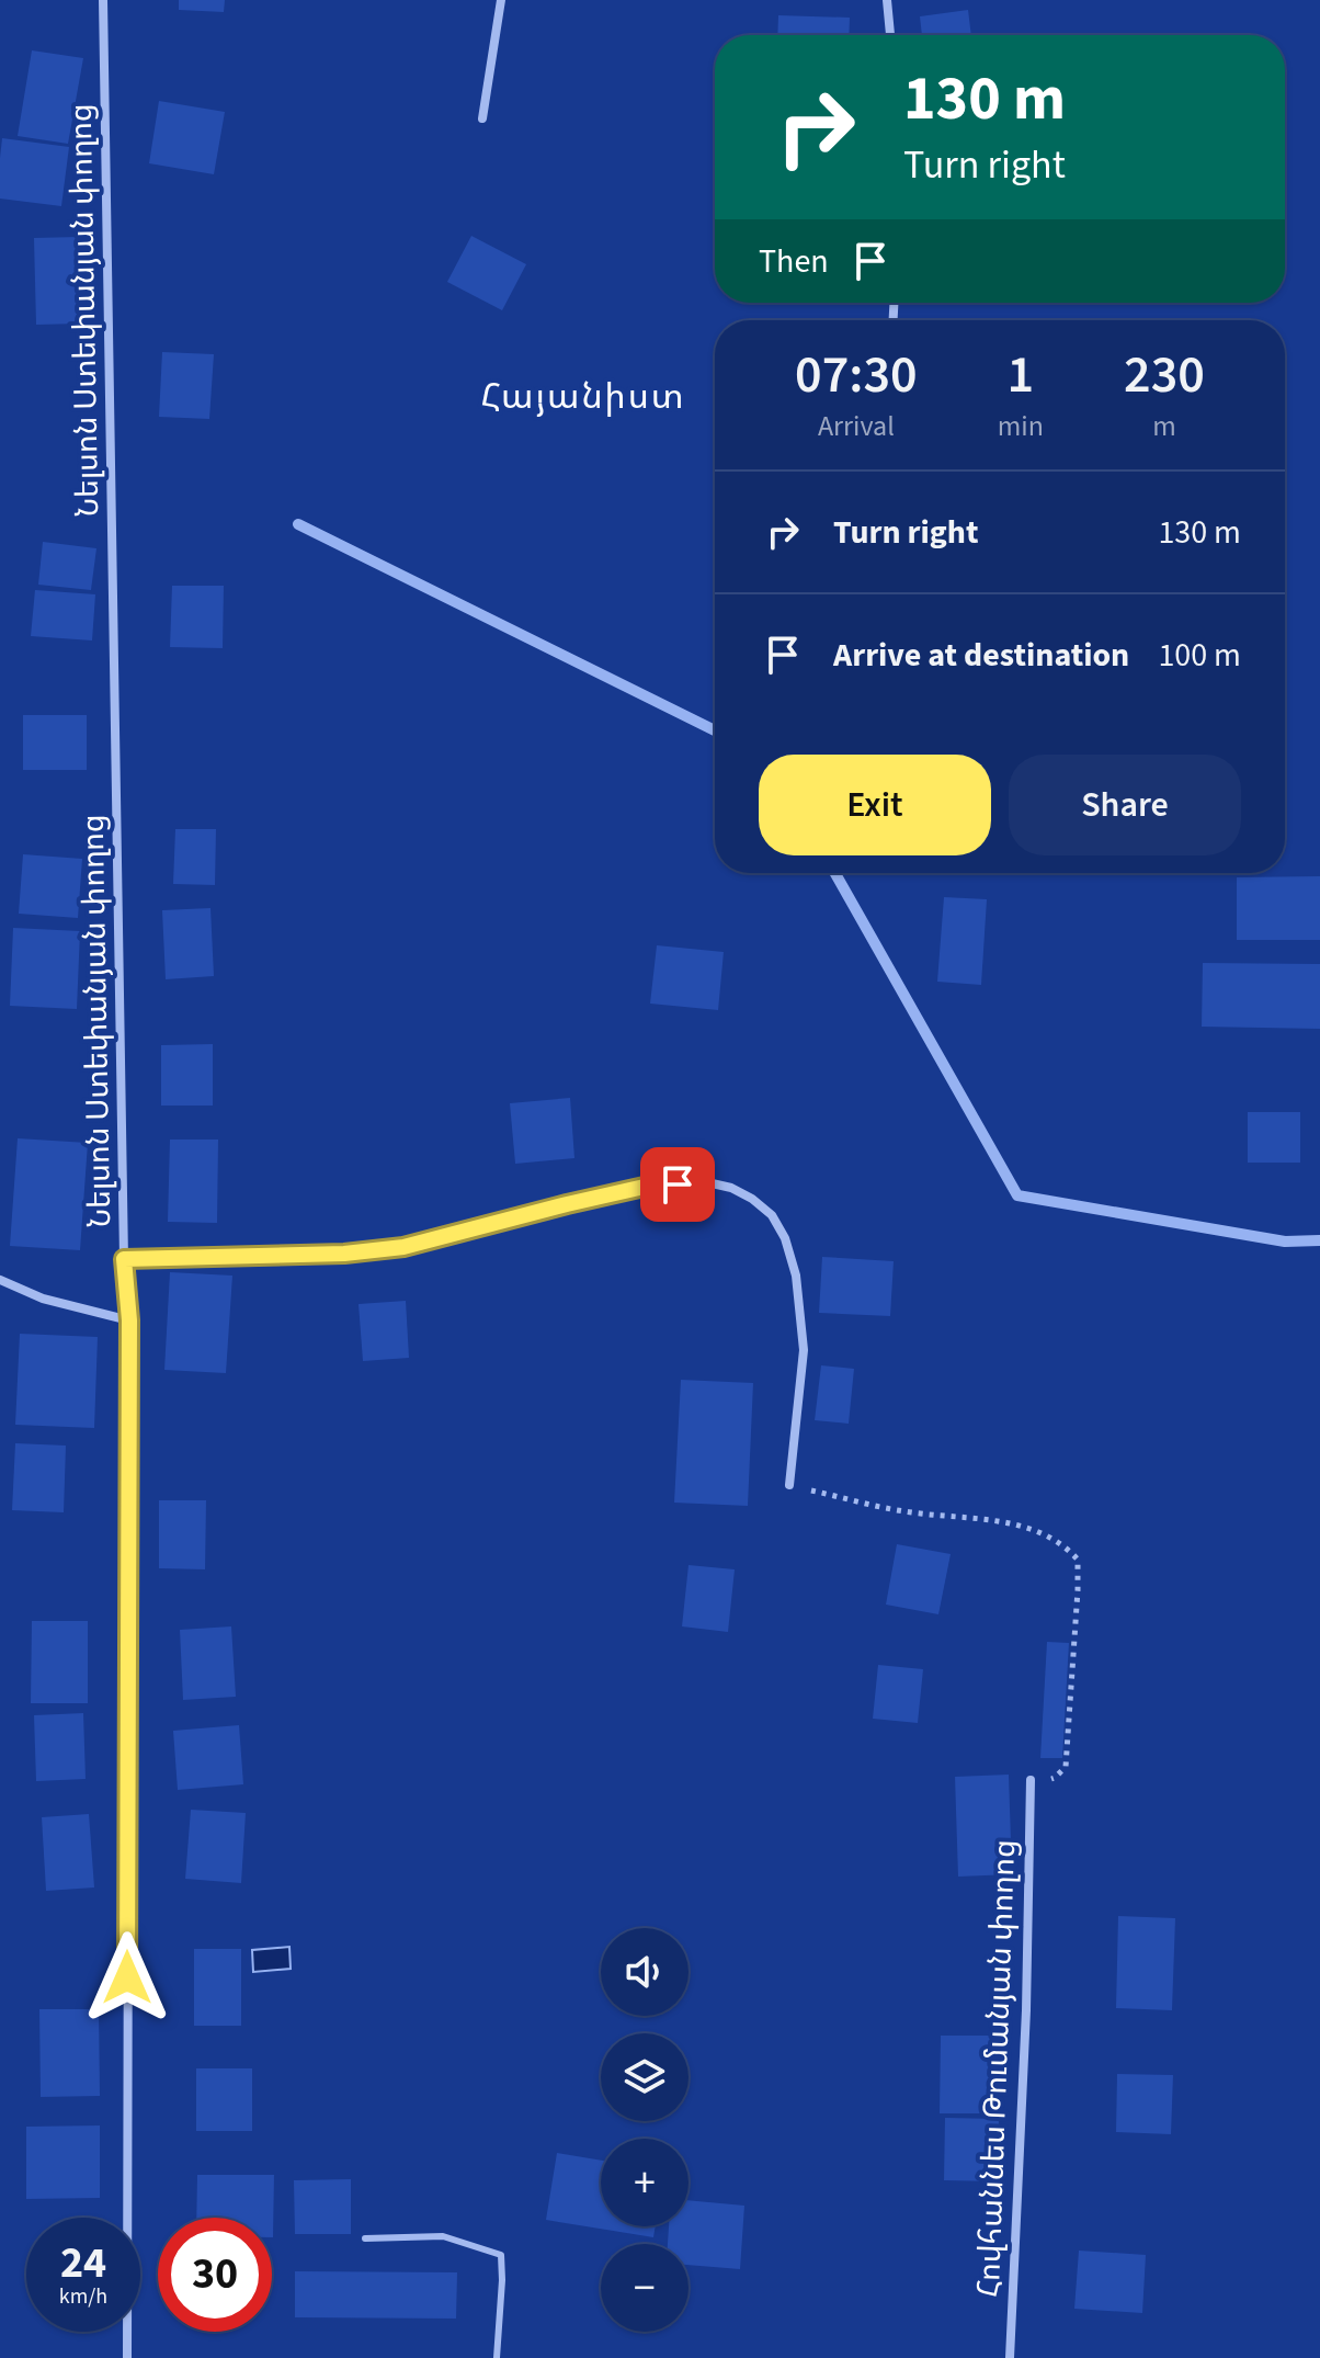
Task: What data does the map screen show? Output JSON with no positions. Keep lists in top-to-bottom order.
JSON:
{
  "streets": {
    "street": ["Նելսոն Ստեփանյան փողոց", "Հովհաննես Թումանյան փողոց"]
  },
  "districts": ["Հայանիստ"],
  "page": {
    "turn": ["130 m", "Turn right"],
    "then": "Then",
    "eta": [
      "07:30",
      "Arrival",
      "1",
      "min",
      "230",
      "m"
    ],
    "list": [
      {
        "name": "Turn right",
        "value": "130 m"
      },
      {
        "name": "Arrive at destination",
        "value": "100 m"
      }
    ],
    "buttons": ["Exit", "Share"],
    "map_buttons": ["+", "−"],
    "speed": "24 km/h",
    "limit": "30"
  }
}
